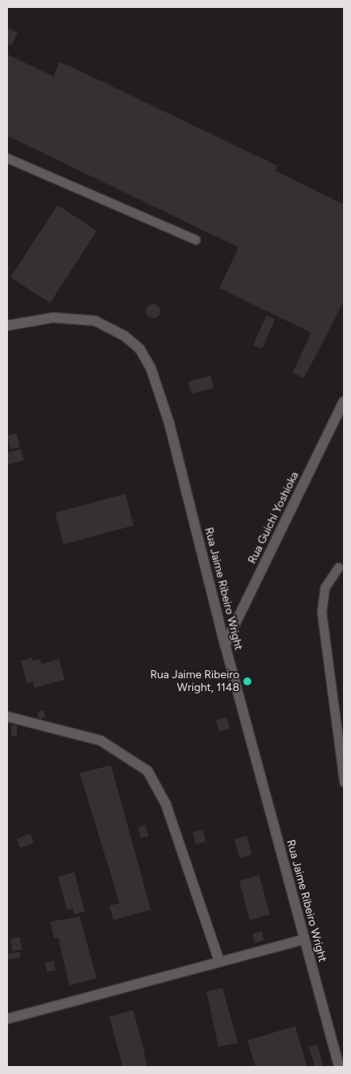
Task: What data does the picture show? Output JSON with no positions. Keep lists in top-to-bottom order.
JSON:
{
  "streets": {
    "street": ["Rua Guichi Yoshioka", "Rua Jaime Ribeiro Wright"]
  },
  "crossings": [
    ["Rua Guichi Yoshioka", "Rua Jaime Ribeiro Wright"]
  ],
  "places": ["Rua Jaime Ribeiro Wright, 1148"]
}
